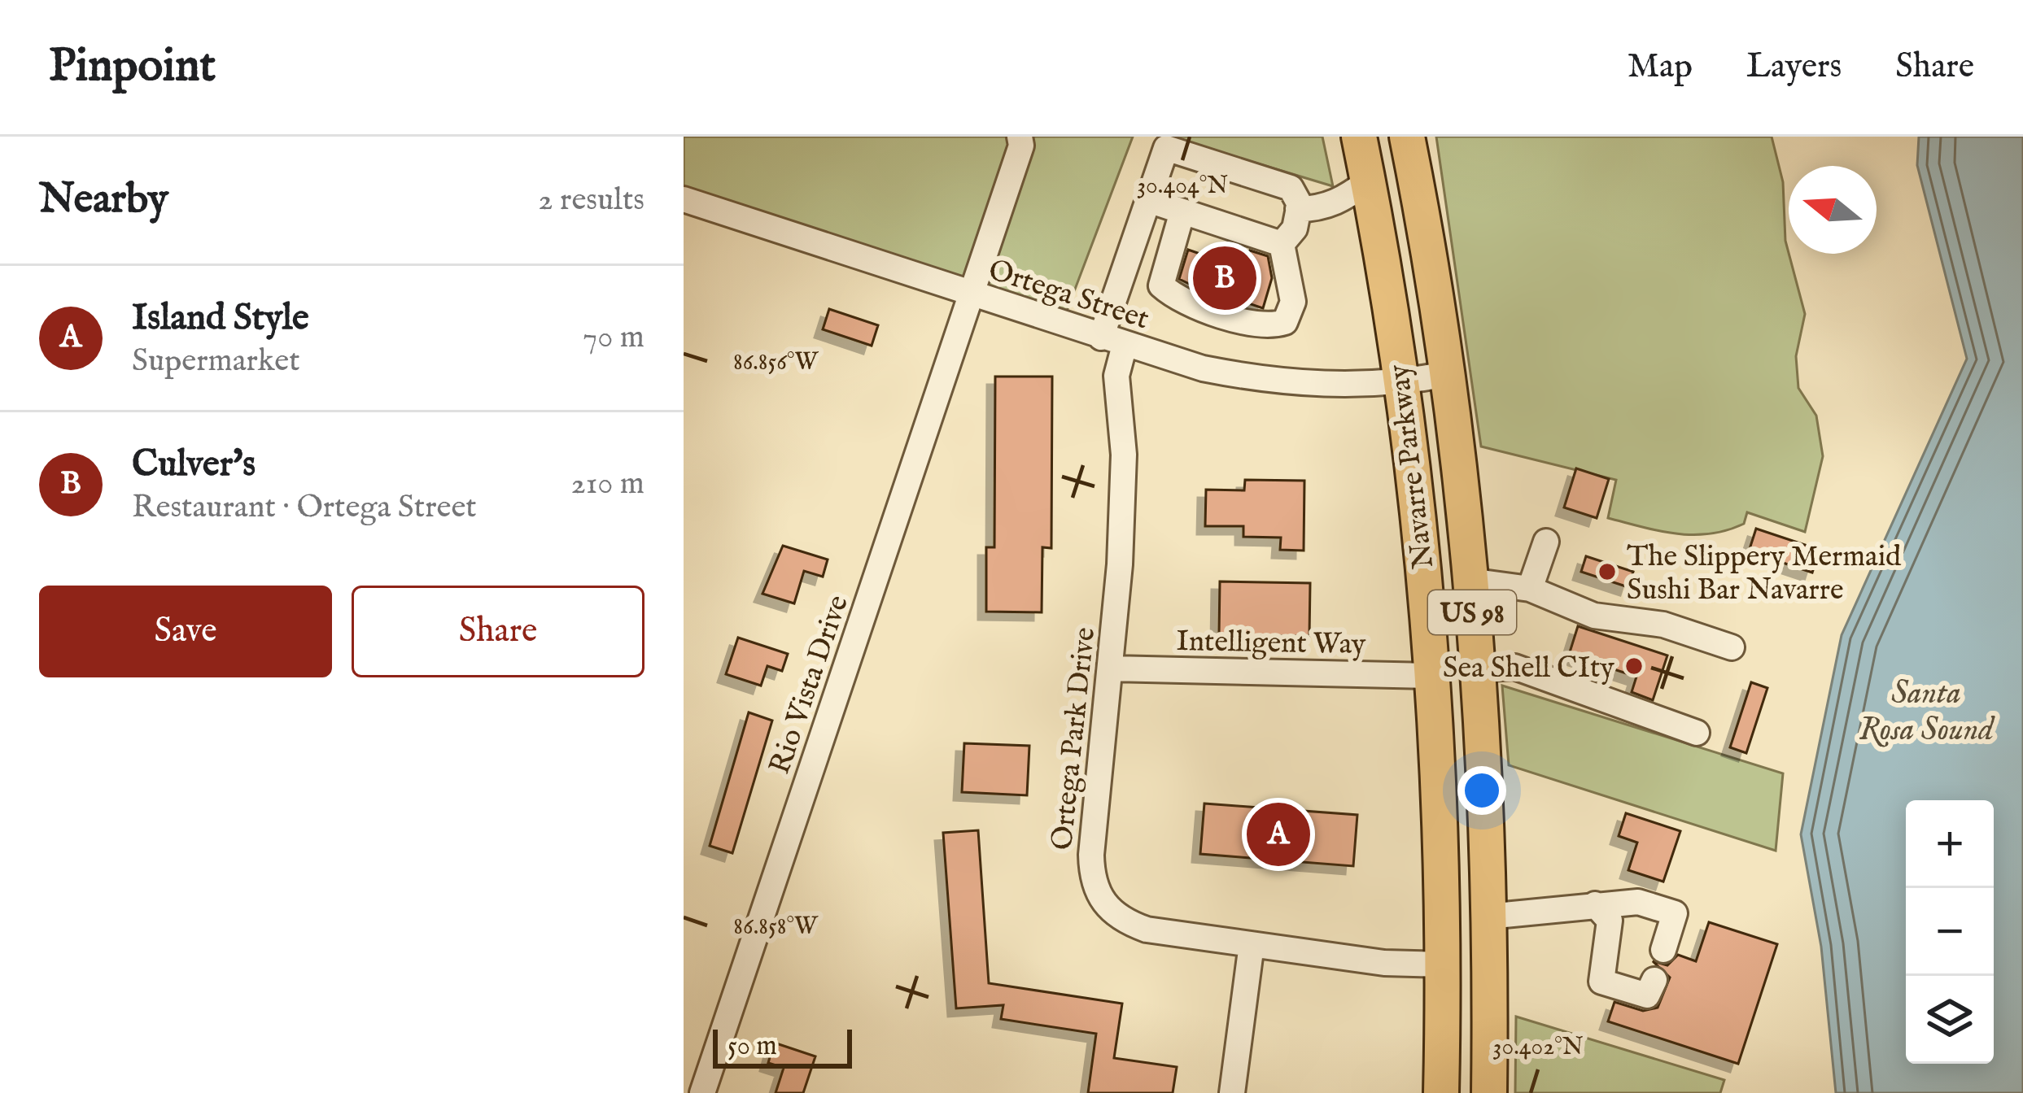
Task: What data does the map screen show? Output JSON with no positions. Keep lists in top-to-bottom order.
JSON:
{
  "streets": {
    "highway": ["Navarre Parkway", "US 98"],
    "street": [
      "Ortega Street",
      "Intelligent Way",
      "Rio Vista Drive",
      "Ortega Park Drive"
    ]
  },
  "crossings": [
    ["Ortega Street", "Navarre Parkway"],
    ["Ortega Street", "Rio Vista Drive"],
    ["Ortega Street", "Ortega Park Drive"],
    ["Navarre Parkway", "Intelligent Way"],
    ["Navarre Parkway", "Ortega Park Drive"],
    ["Intelligent Way", "Ortega Park Drive"]
  ],
  "water": ["Santa Rosa Sound"],
  "places": ["The Slippery Mermaid Sushi Bar Navarre", "Sea Shell CIty"],
  "scale_bar": "50 m",
  "north": "left",
  "page": {
    "header": "Pinpoint",
    "nav": ["Map", "Layers", "Share"],
    "heading": ["Nearby", "2 results"],
    "pins": ["B", "A"],
    "list": [
      {
        "mark": "A",
        "name": "Island Style",
        "note": "Supermarket",
        "value": "70 m"
      },
      {
        "mark": "B",
        "name": "Culver's",
        "note": "Restaurant · Ortega Street",
        "value": "210 m"
      }
    ],
    "buttons": ["Save", "Share"],
    "map_buttons": ["+", "−"],
    "scale": "50 m"
  },
  "coordinates": [
    "30.404°N",
    "86.856°W",
    "86.858°W",
    "30.402°N"
  ]
}
